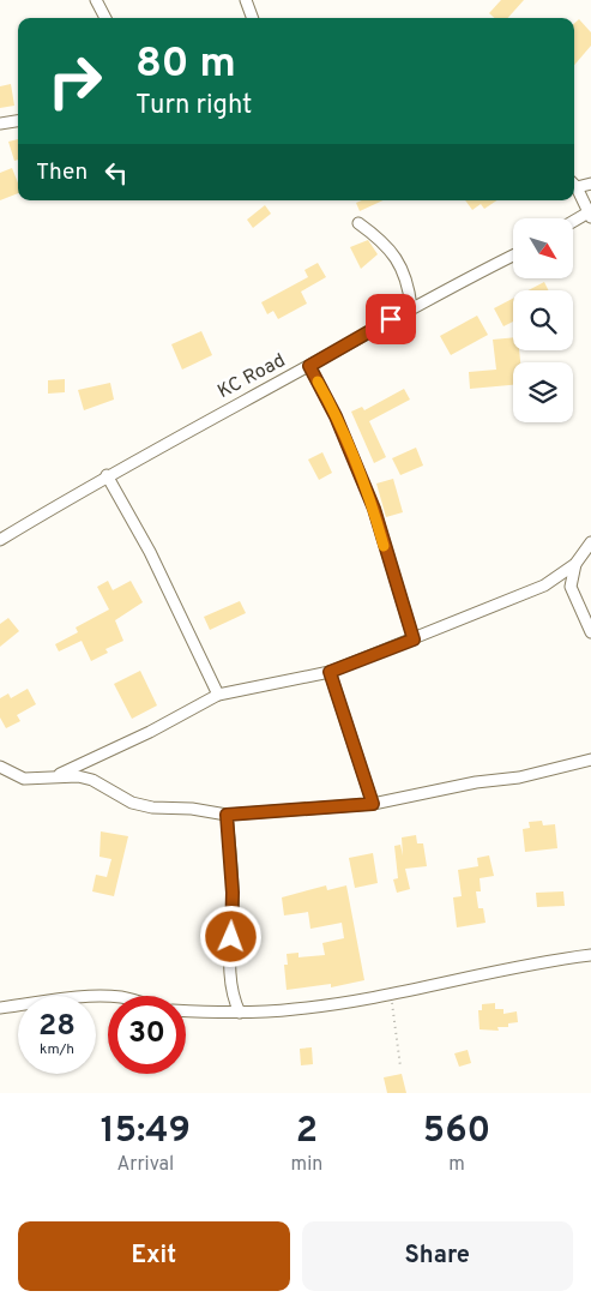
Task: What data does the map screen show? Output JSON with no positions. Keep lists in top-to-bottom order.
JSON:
{
  "streets": {
    "street": ["KC Road"]
  },
  "north": "bottom right",
  "page": {
    "turn": ["80 m", "Turn right"],
    "then": "Then",
    "speed": "28 km/h",
    "limit": "30",
    "eta": [
      "15:49",
      "Arrival",
      "2",
      "min",
      "560",
      "m"
    ],
    "buttons": ["Exit", "Share"]
  }
}
